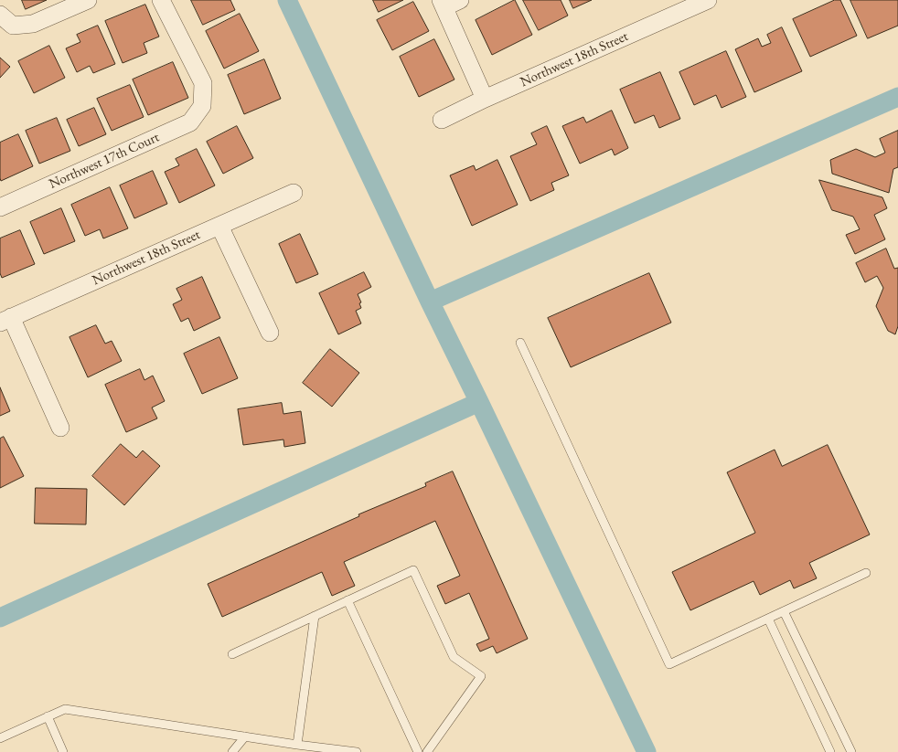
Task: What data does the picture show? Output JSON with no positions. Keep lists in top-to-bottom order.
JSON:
{
  "streets": {
    "street": ["Northwest 18th Street", "Northwest 17th Court"]
  }
}
